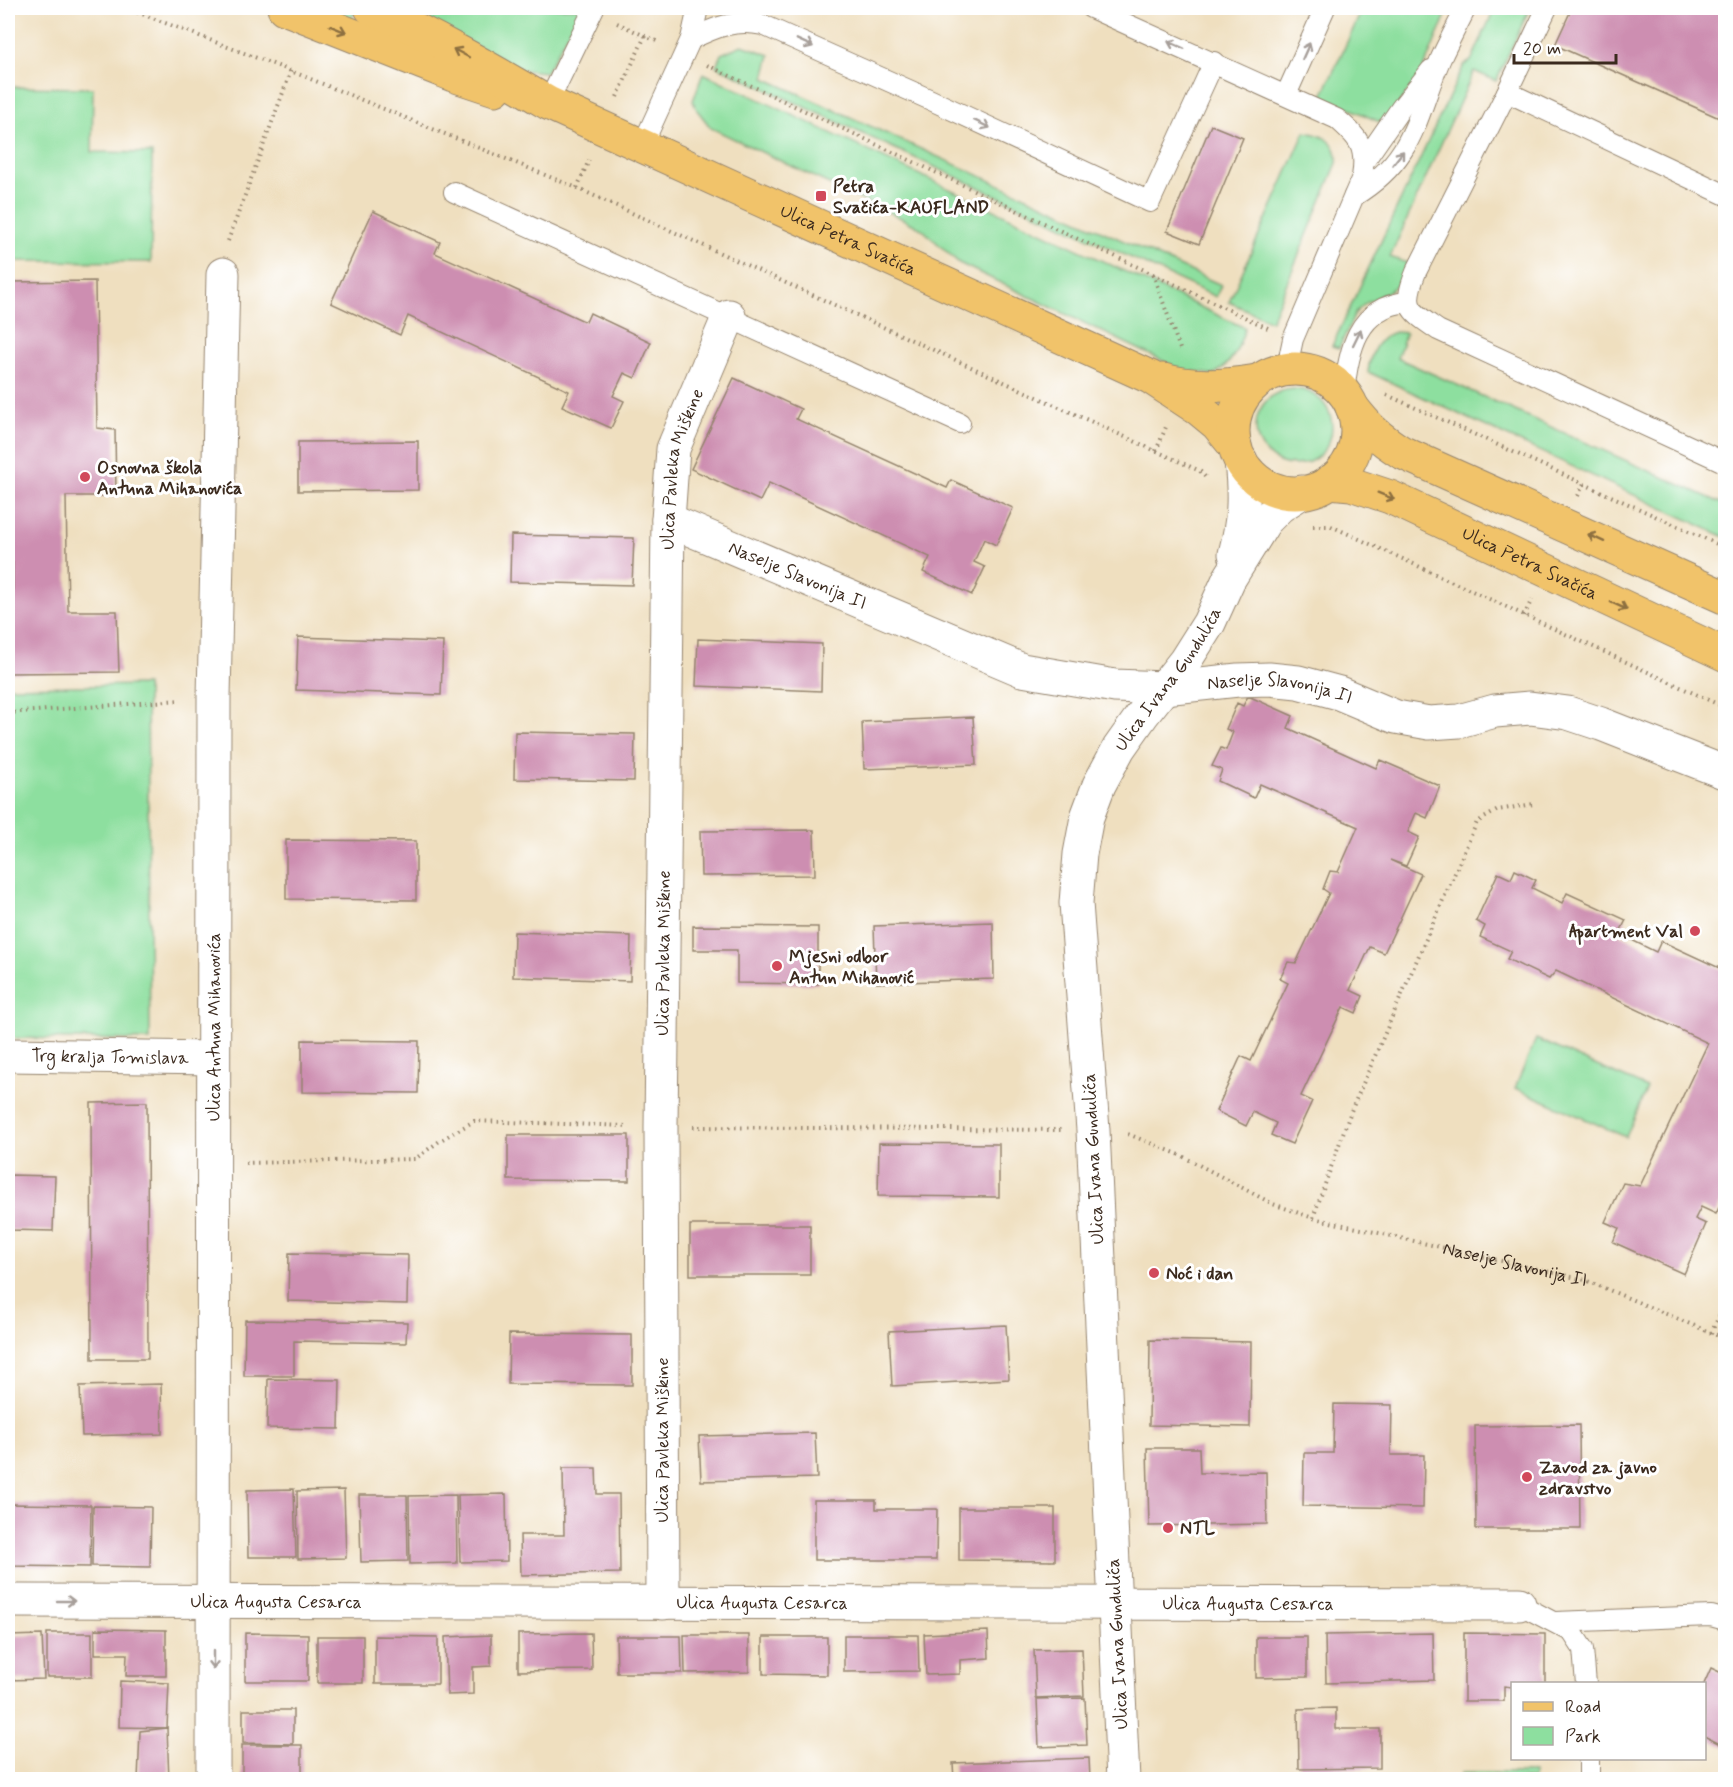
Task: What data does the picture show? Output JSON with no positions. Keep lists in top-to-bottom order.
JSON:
{
  "streets": {
    "main road": ["Ulica Petra Svačića"],
    "street": [
      "Ulica Pavleka Miškine",
      "Naselje Slavonija II",
      "Ulica Ivana Gundulića",
      "Ulica Antuna Mihanovića",
      "Trg kralja Tomislava",
      "Ulica Augusta Cesarca"
    ]
  },
  "crossings": [
    ["Ulica Pavleka Miškine", "Naselje Slavonija II"],
    ["Ulica Pavleka Miškine", "Ulica Augusta Cesarca"],
    ["Naselje Slavonija II", "Ulica Ivana Gundulića"],
    ["Ulica Ivana Gundulića", "Ulica Augusta Cesarca"],
    ["Ulica Antuna Mihanovića", "Trg kralja Tomislava"],
    ["Ulica Antuna Mihanovića", "Ulica Augusta Cesarca"]
  ],
  "places": {
    "transit": ["Petra Svačića-KAUFLAND"],
    "other": [
      "Osnovna škola Antuna Mihanovića",
      "Apartment Val",
      "Mjesni odbor Antun Mihanović",
      "Noć i dan",
      "Zavod za javno zdravstvo",
      "NTL"
    ]
  },
  "legend": ["Road", "Park"],
  "scale_bar": "20 m"
}
